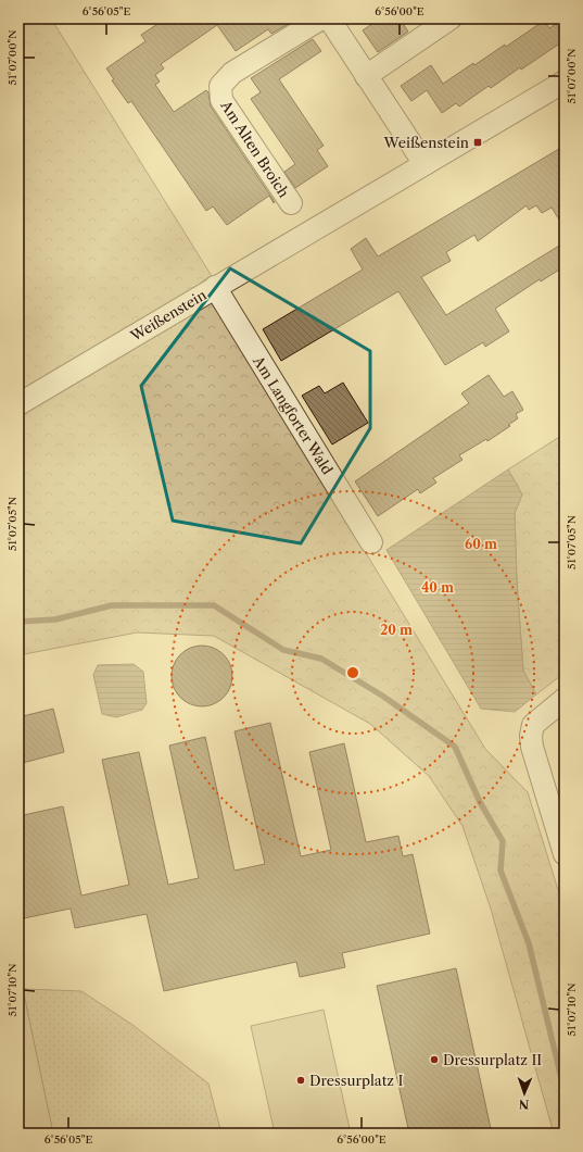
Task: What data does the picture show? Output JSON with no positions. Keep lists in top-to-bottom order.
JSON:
{
  "streets": {
    "street": ["Am Alten Broich", "Weißenstein", "Am Langforter Wald"]
  },
  "crossings": [
    ["Weißenstein", "Am Langforter Wald"]
  ],
  "places": {
    "transit": ["Weißenstein"],
    "other": ["Dressurplatz II", "Dressurplatz I"]
  },
  "north": "bottom",
  "coordinates": [
    "6°56'05\"E",
    "6°56'00\"E",
    "51°07'00\"N",
    "51°07'05\"N",
    "51°07'10\"N"
  ],
  "rings": ["60 m", "40 m", "20 m"]
}
